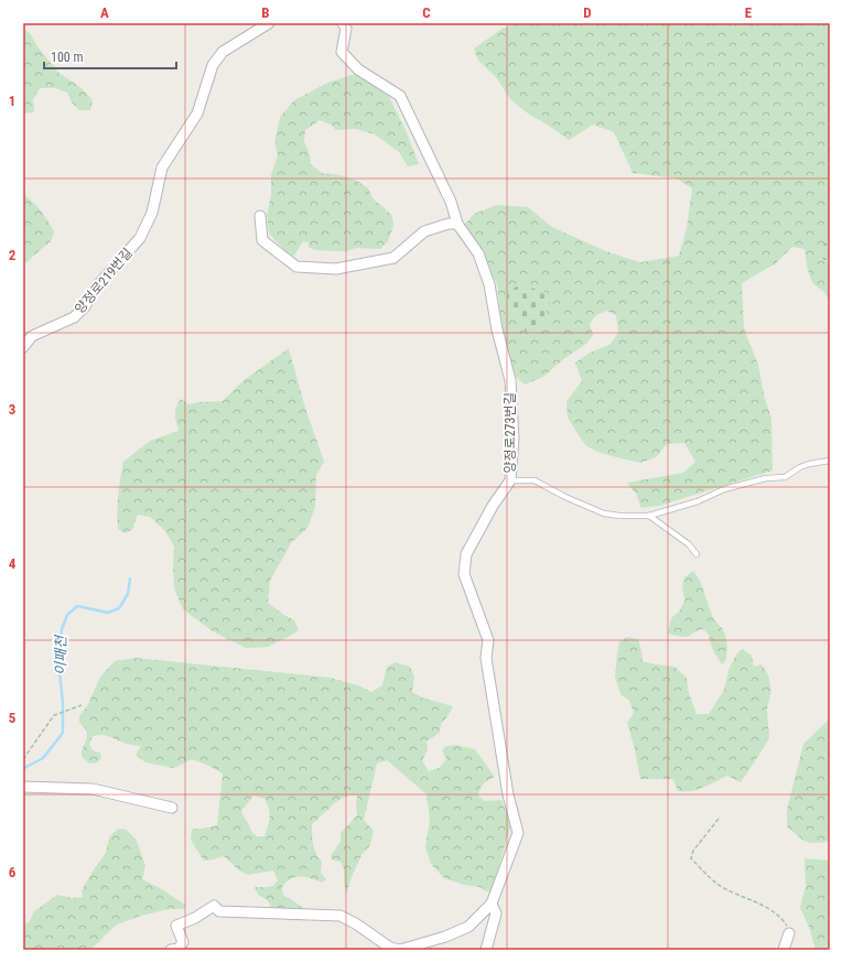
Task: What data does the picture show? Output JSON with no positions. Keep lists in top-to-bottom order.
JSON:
{
  "streets": {
    "street": ["양정로219번길", "양정로273번길"]
  },
  "water": ["이패천"],
  "scale_bar": "100 m",
  "grid": {
    "columns": [
      "A",
      "B",
      "C",
      "D",
      "E"
    ],
    "rows": [
      "1",
      "2",
      "3",
      "4",
      "5",
      "6"
    ]
  }
}
